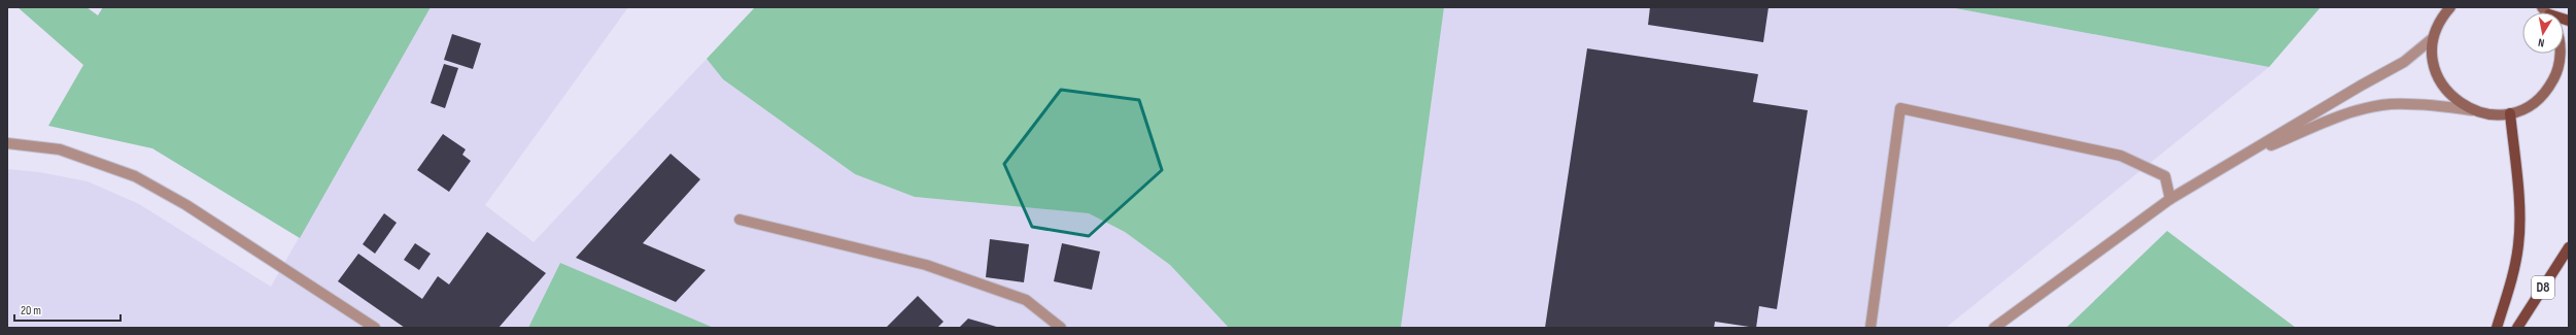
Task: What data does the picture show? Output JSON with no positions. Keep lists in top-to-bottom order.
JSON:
{
  "streets": {
    "main road": ["D8"]
  },
  "scale_bar": "20 m",
  "north": "bottom"
}
